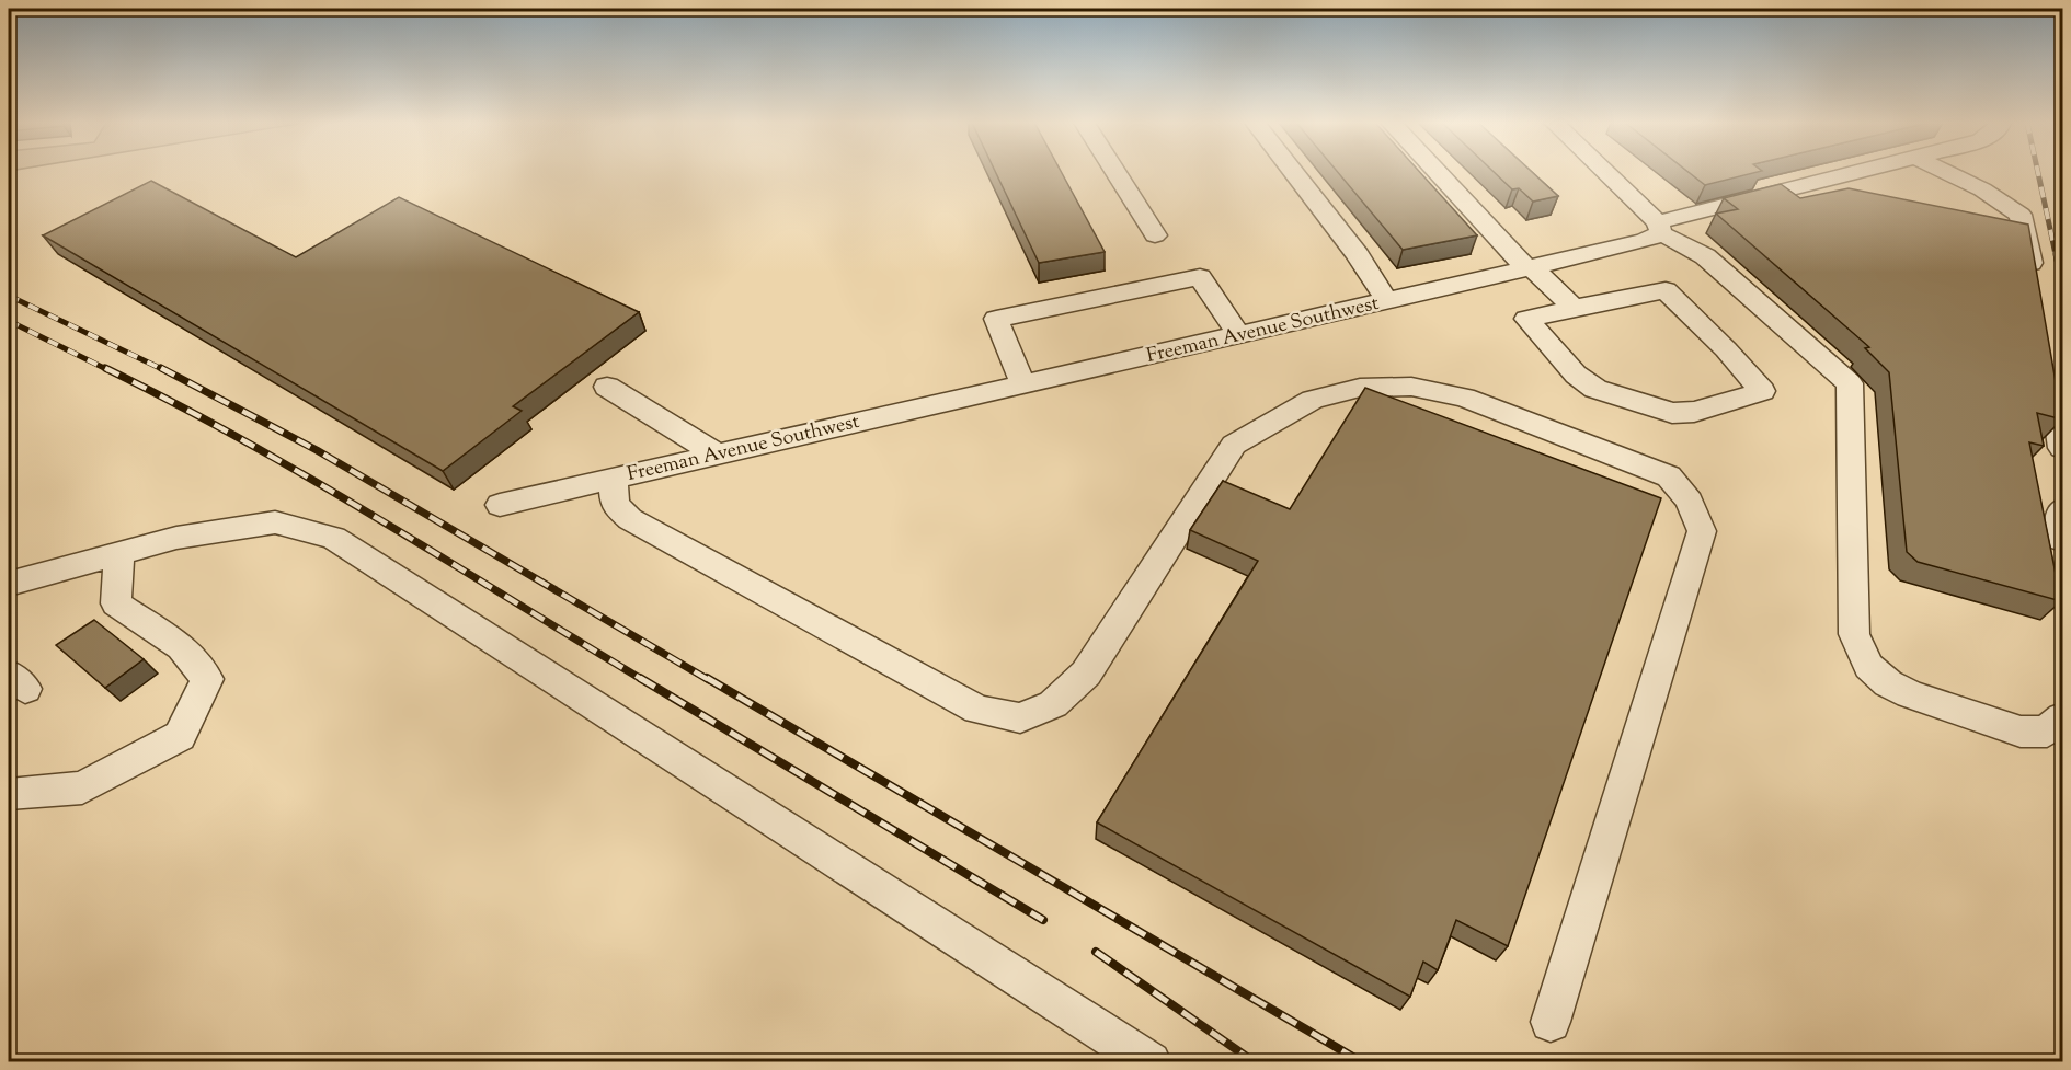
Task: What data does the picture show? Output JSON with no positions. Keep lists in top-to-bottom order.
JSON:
{
  "streets": {
    "street": ["Freeman Avenue Southwest"]
  }
}
